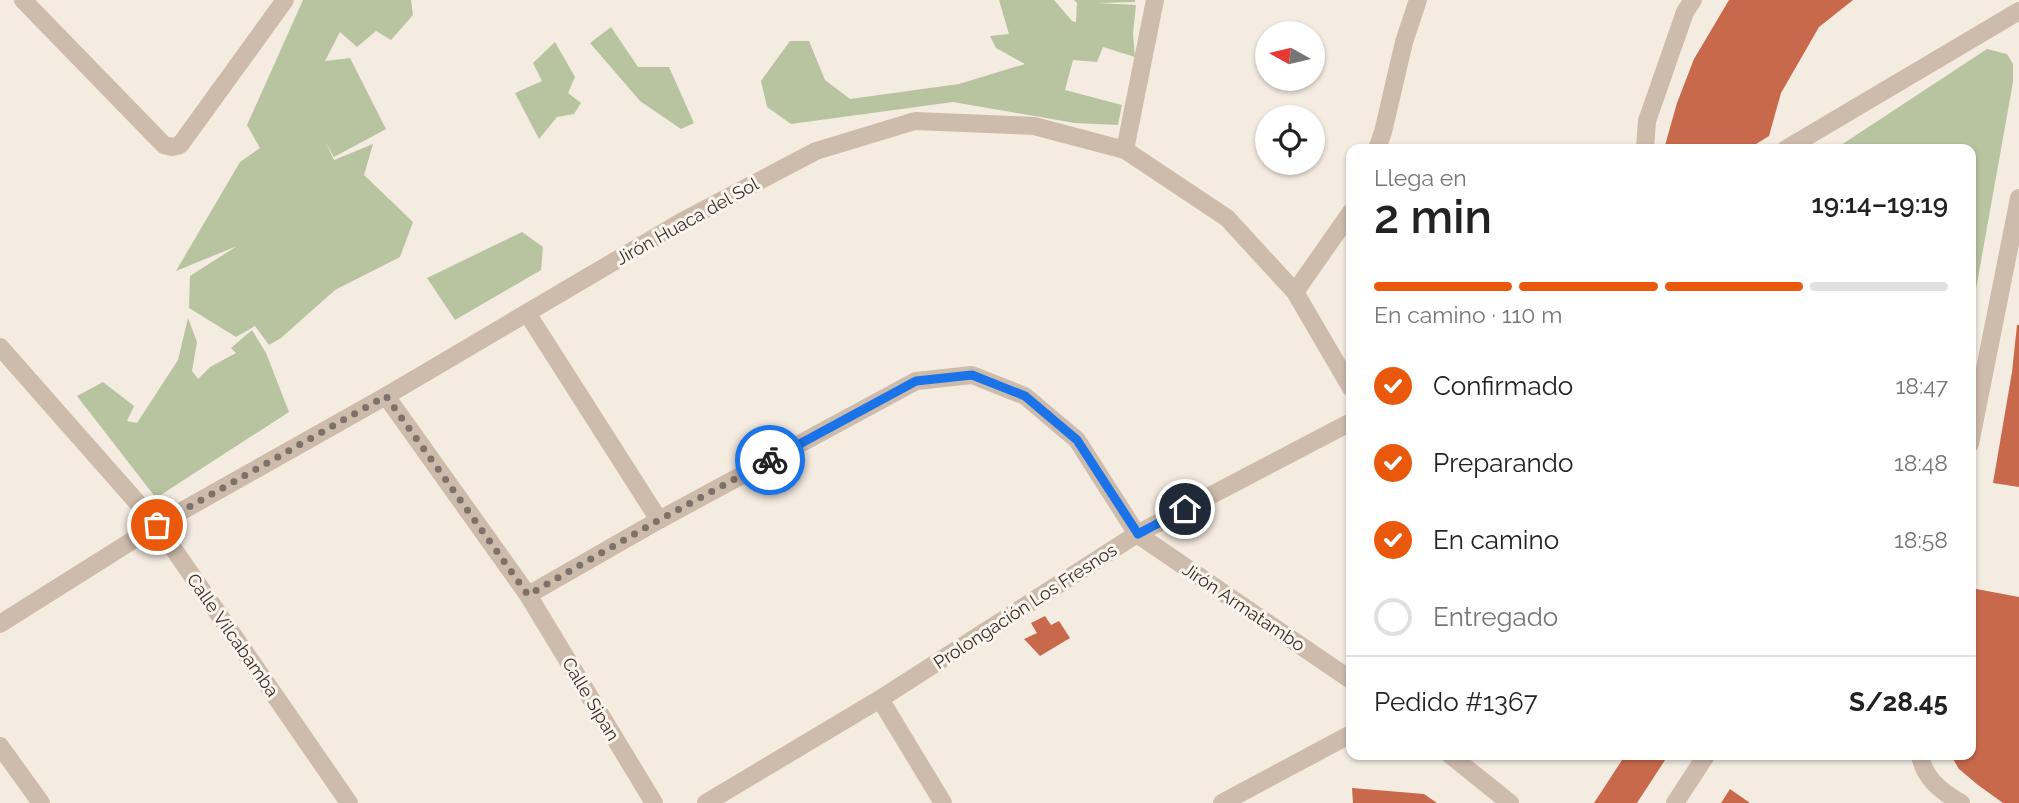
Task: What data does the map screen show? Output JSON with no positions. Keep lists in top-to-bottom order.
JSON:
{
  "streets": {
    "street": [
      "Jirón Huaca del Sol",
      "Prolongación Los Fresnos",
      "Jirón Armatambo",
      "Calle Vilcabamba",
      "Calle Sipan"
    ]
  },
  "crossings": [
    ["Jirón Huaca del Sol", "Calle Vilcabamba"],
    ["Jirón Huaca del Sol", "Calle Sipan"],
    ["Prolongación Los Fresnos", "Jirón Armatambo"]
  ],
  "north": "left",
  "page": {
    "heading": ["2 min", "Llega en", "19:14–19:19"],
    "panel": ["Pedido #1367", "S/28.45"],
    "bar": "En camino · 110 m",
    "list": [
      ["Confirmado", "18:47"],
      ["Preparando", "18:48"],
      ["En camino", "18:58"],
      "Entregado"
    ]
  }
}
